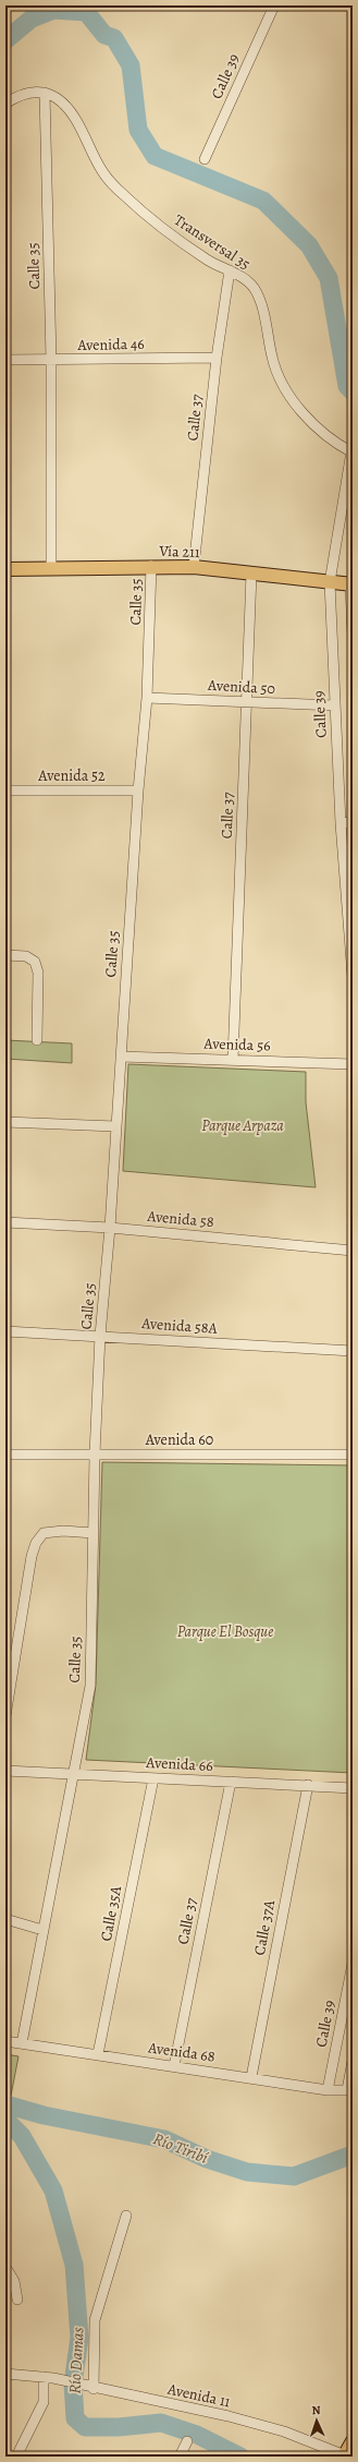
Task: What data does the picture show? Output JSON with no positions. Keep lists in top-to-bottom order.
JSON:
{
  "streets": {
    "main road": ["Vía 211"],
    "street": [
      "Calle 39",
      "Transversal 35",
      "Calle 35",
      "Avenida 46",
      "Calle 37",
      "Avenida 50",
      "Avenida 52",
      "Avenida 56",
      "Avenida 58",
      "Avenida 58A",
      "Avenida 60",
      "Avenida 66",
      "Calle 35A",
      "Calle 37A",
      "Avenida 68",
      "Avenida 11"
    ]
  },
  "crossings": [
    ["Calle 39", "Transversal 35"],
    ["Calle 39", "Vía 211"],
    ["Calle 39", "Avenida 50"],
    ["Calle 39", "Avenida 68"],
    ["Transversal 35", "Calle 35"],
    ["Transversal 35", "Calle 37"],
    ["Calle 35", "Avenida 46"],
    ["Calle 35", "Vía 211"],
    ["Calle 35", "Avenida 50"],
    ["Calle 35", "Avenida 52"],
    ["Calle 35", "Avenida 56"],
    ["Calle 35", "Avenida 58"],
    ["Calle 35", "Avenida 58A"],
    ["Calle 35", "Avenida 60"],
    ["Calle 35", "Avenida 66"],
    ["Calle 35", "Avenida 68"],
    ["Avenida 46", "Calle 37"],
    ["Calle 37", "Vía 211"],
    ["Calle 37", "Avenida 50"],
    ["Calle 37", "Avenida 56"],
    ["Calle 37", "Avenida 66"],
    ["Calle 37", "Avenida 68"],
    ["Avenida 66", "Calle 35A"],
    ["Avenida 66", "Calle 37A"],
    ["Calle 35A", "Avenida 68"],
    ["Calle 37A", "Avenida 68"]
  ],
  "water": ["Río Tiribí", "Río Damas"],
  "parks": ["Parque Arpaza", "Parque El Bosque"],
  "north": "top"
}
